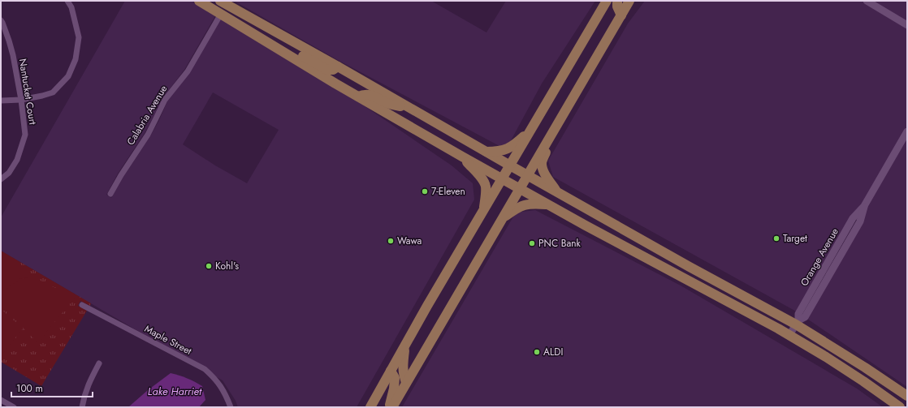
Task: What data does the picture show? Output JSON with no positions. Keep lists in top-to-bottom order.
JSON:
{
  "streets": {
    "street": [
      "Nantucket Court",
      "Calabria Avenue",
      "Orange Avenue",
      "Maple Street"
    ]
  },
  "water": ["Lake Harriet"],
  "places": [
    "7-Eleven",
    "Target",
    "Wawa",
    "PNC Bank",
    "Kohl's",
    "ALDI"
  ],
  "scale_bar": "100 m"
}
